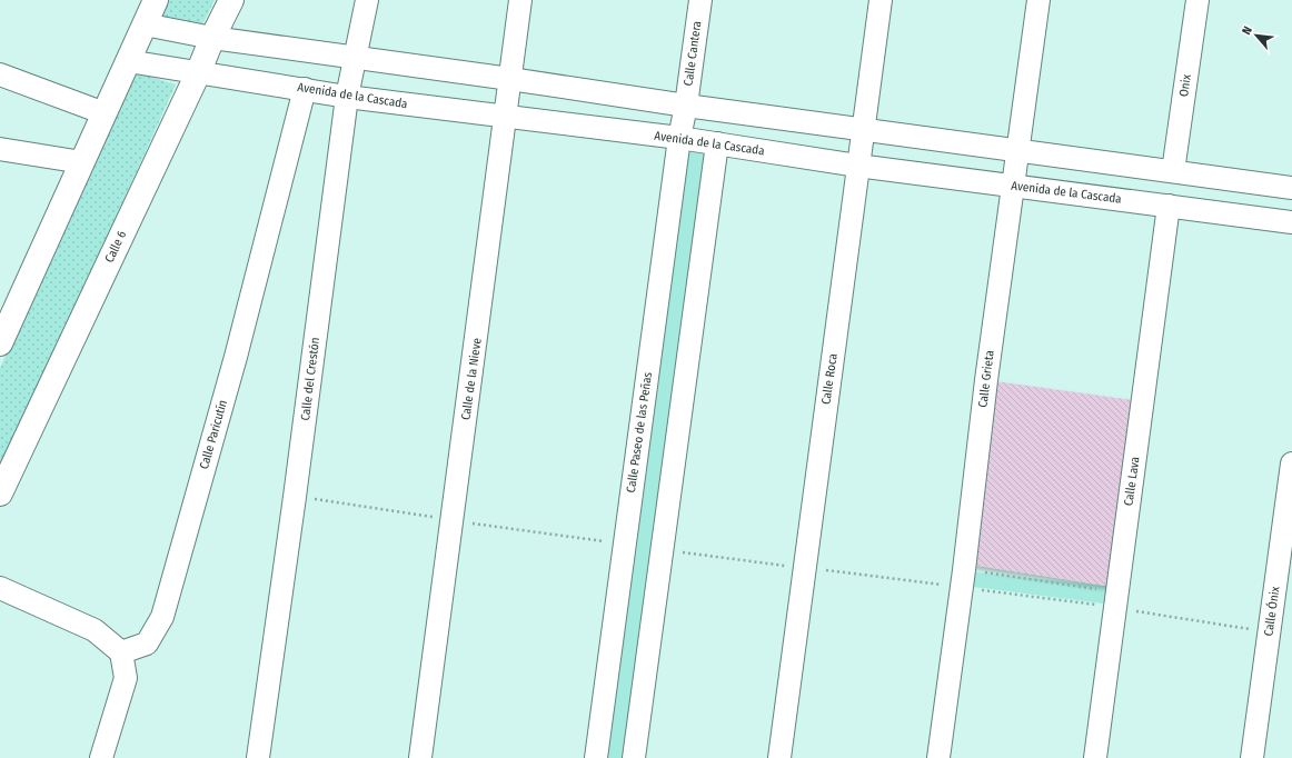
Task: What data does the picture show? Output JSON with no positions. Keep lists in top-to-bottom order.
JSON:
{
  "streets": {
    "main road": ["Calle 6"],
    "street": [
      "Calle Cantera",
      "Onix",
      "Avenida de la Cascada",
      "Calle del Crestón",
      "Calle de la Nieve",
      "Calle Roca",
      "Calle Grieta",
      "Calle Paseo de las Peñas",
      "Calle Paricutín",
      "Calle Lava",
      "Calle Ónix"
    ]
  },
  "crossings": [
    ["Calle Cantera", "Calle Paseo de las Peñas"],
    ["Avenida de la Cascada", "Calle 6"],
    ["Avenida de la Cascada", "Calle del Crestón"],
    ["Avenida de la Cascada", "Calle de la Nieve"],
    ["Avenida de la Cascada", "Calle Roca"],
    ["Avenida de la Cascada", "Calle Grieta"],
    ["Avenida de la Cascada", "Calle Paseo de las Peñas"],
    ["Avenida de la Cascada", "Calle Paricutín"],
    ["Avenida de la Cascada", "Calle Lava"]
  ],
  "north": "top left"
}
